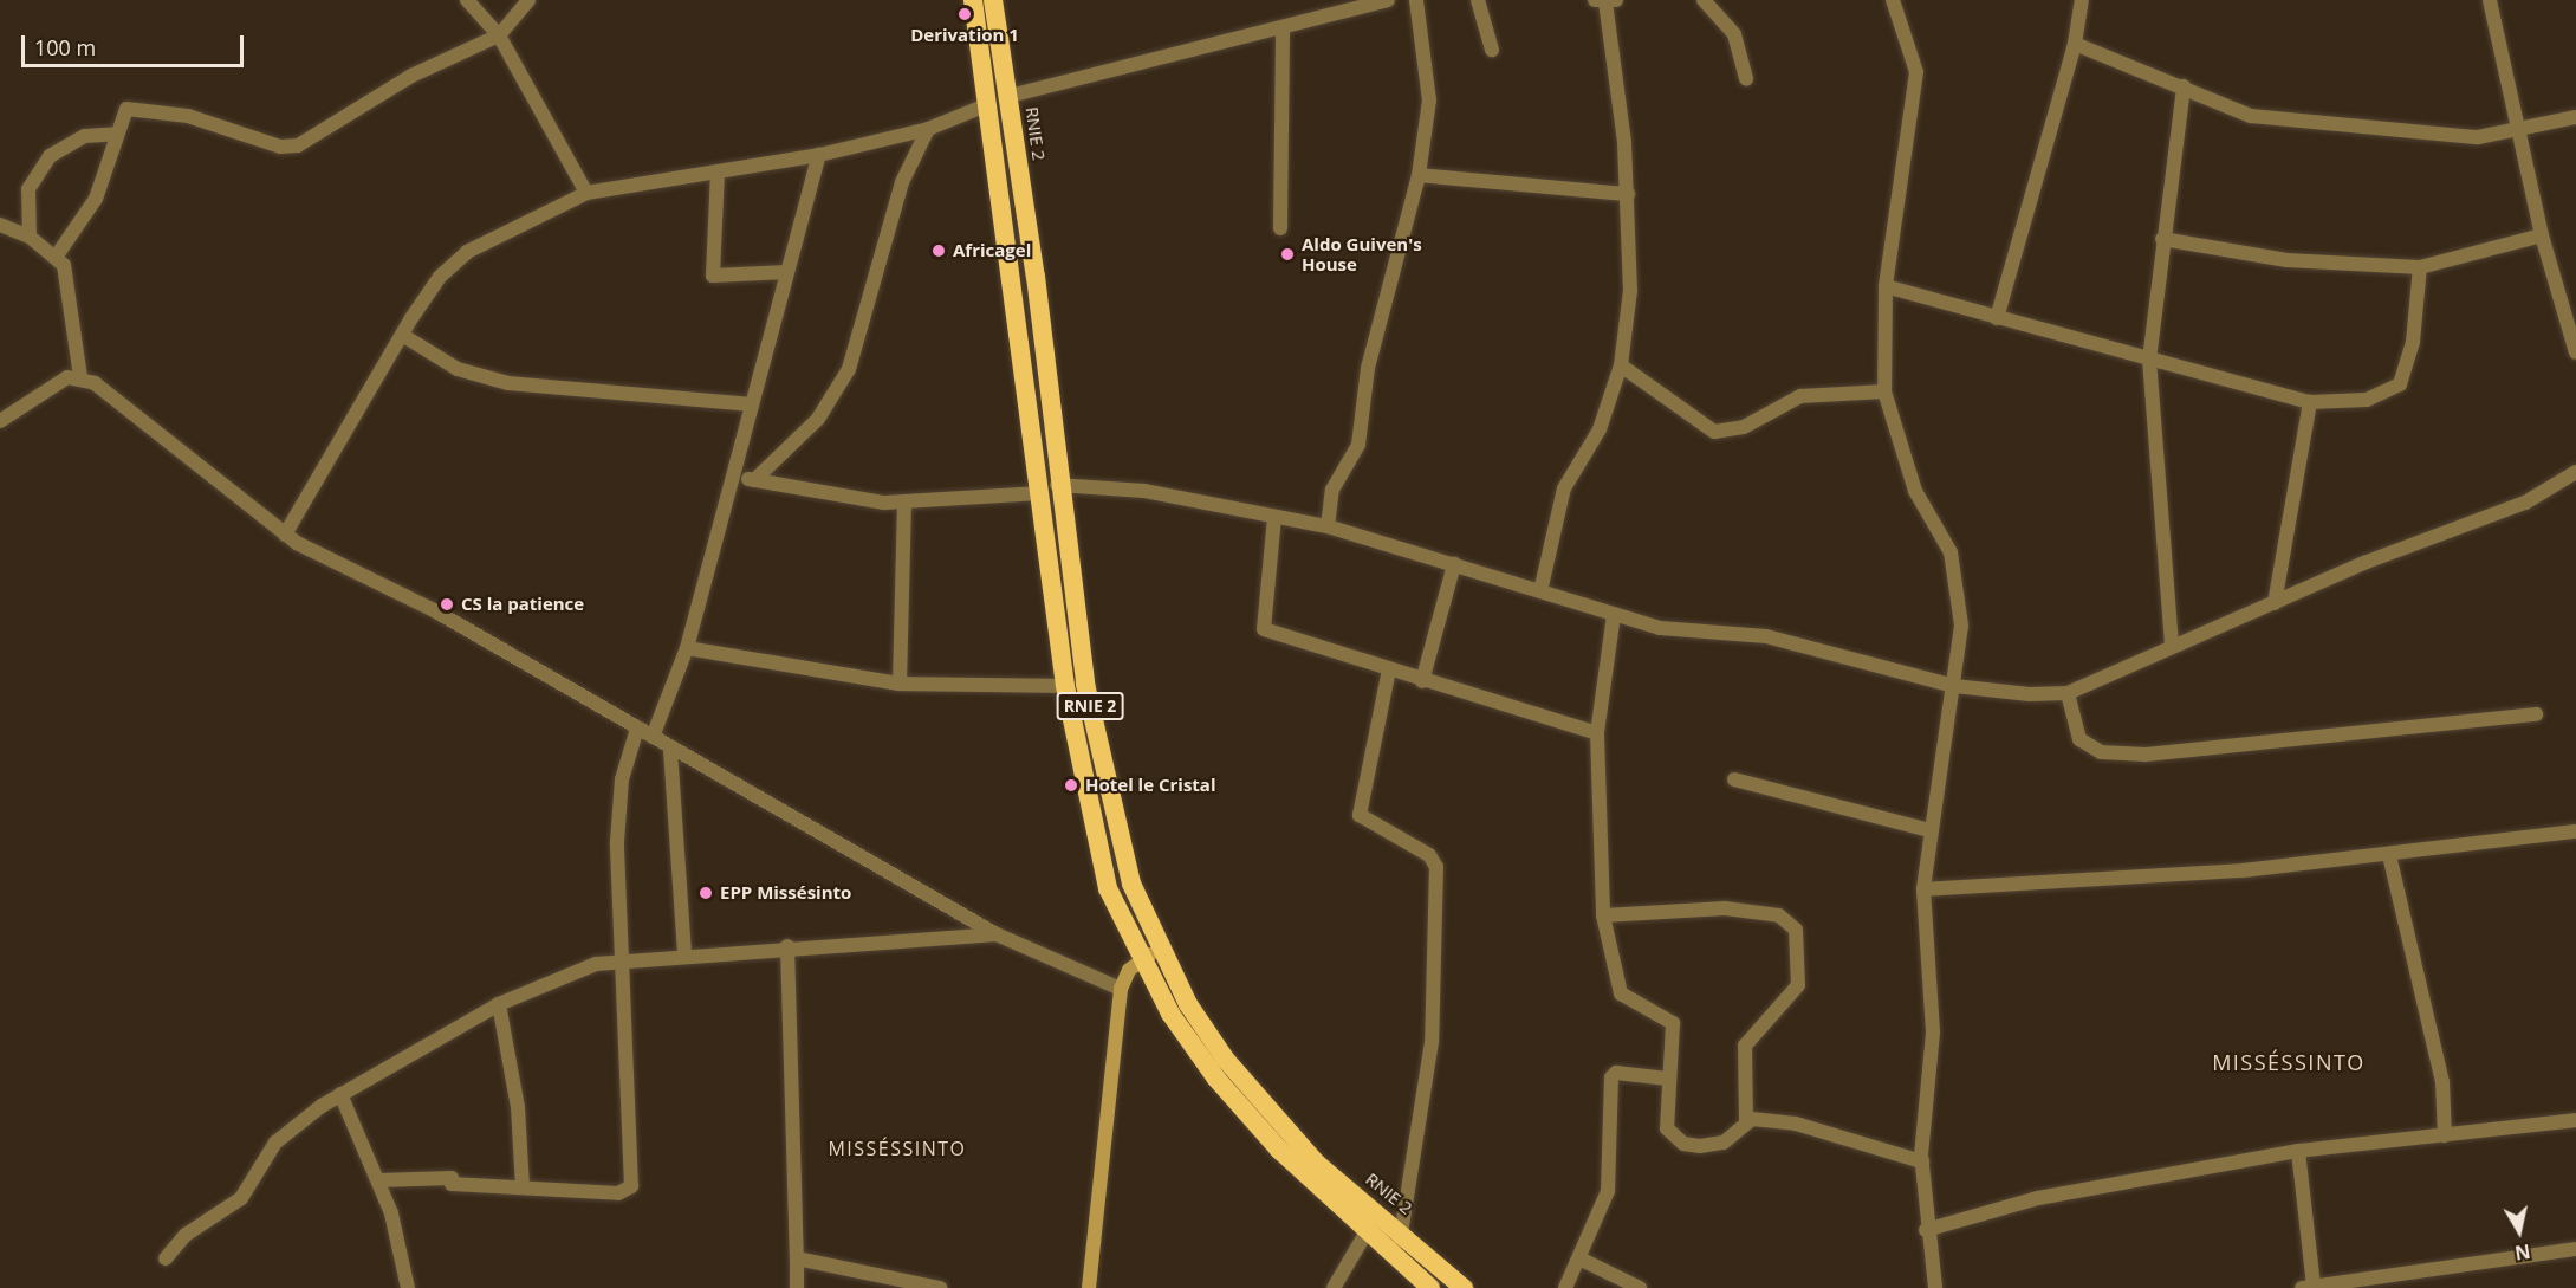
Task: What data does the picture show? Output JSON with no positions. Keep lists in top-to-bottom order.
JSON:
{
  "streets": {
    "highway": ["RNIE 2"]
  },
  "districts": ["MISSÉSSINTO", "MISSÉSSINTO"],
  "places": [
    "Derivation 1",
    "Africagel",
    "Aldo Guiven's House",
    "CS la patience",
    "Hotel le Cristal",
    "EPP Missésinto"
  ],
  "scale_bar": "100 m",
  "north": "bottom"
}
